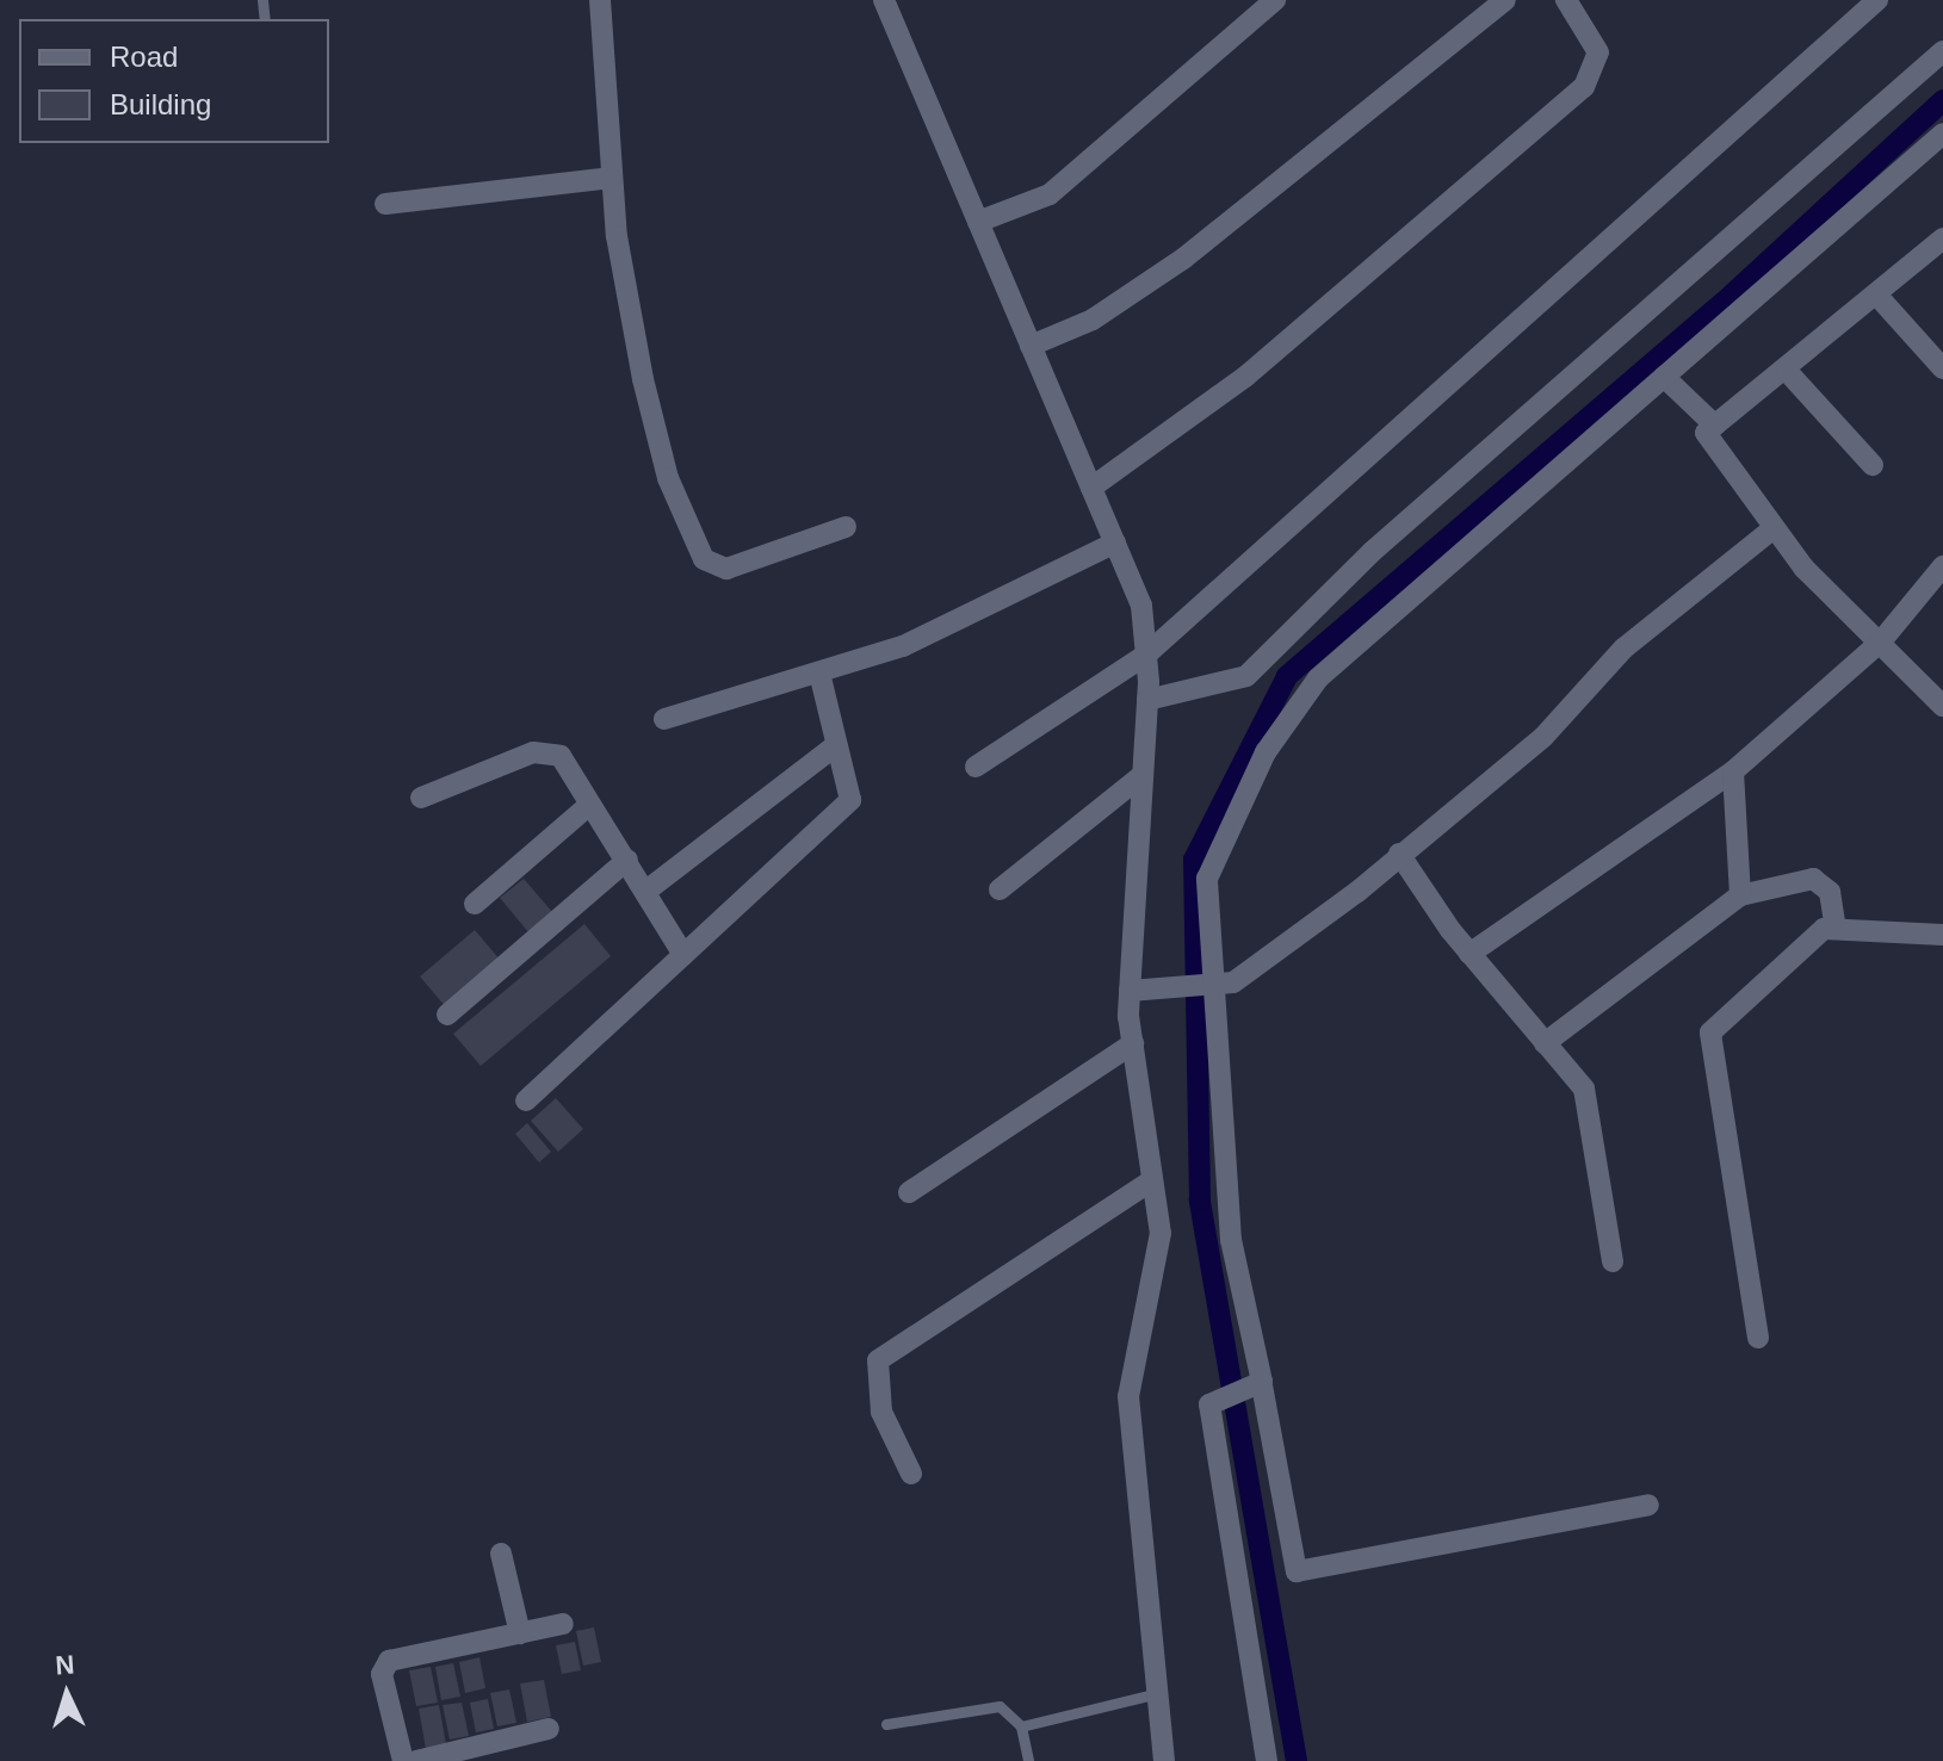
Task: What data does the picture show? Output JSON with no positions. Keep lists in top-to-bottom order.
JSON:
{
  "legend": ["Road", "Building"],
  "north": "top"
}
